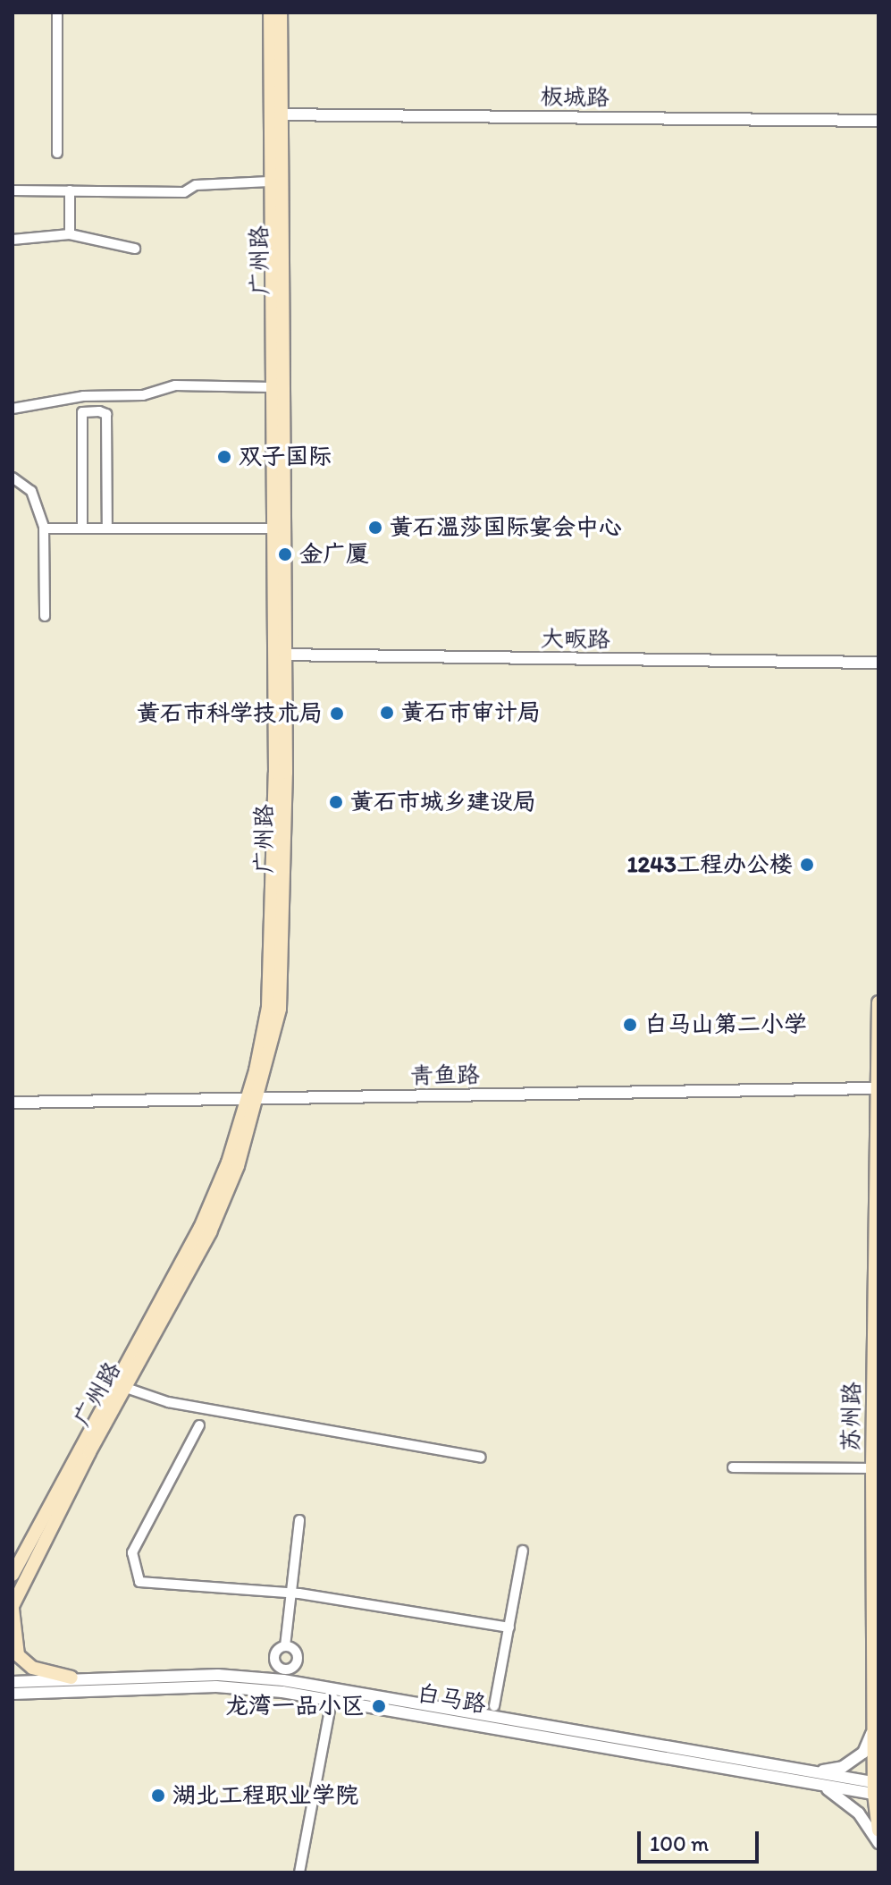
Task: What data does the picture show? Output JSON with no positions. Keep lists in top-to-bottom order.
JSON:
{
  "streets": {
    "main road": ["广州路", "苏州路"],
    "street": [
      "板城路",
      "大畈路",
      "青鱼路",
      "白马路"
    ]
  },
  "crossings": [
    ["板城路", "广州路"],
    ["广州路", "大畈路"],
    ["广州路", "青鱼路"],
    ["青鱼路", "苏州路"],
    ["苏州路", "白马路"]
  ],
  "places": [
    "双子国际",
    "黄石温莎国际宴会中心",
    "金广厦",
    "黄石市审计局",
    "黄石市科学技术局",
    "黄石市城乡建设局",
    "1243工程办公楼",
    "白马山第二小学",
    "龙湾一品小区",
    "湖北工程职业学院"
  ],
  "scale_bar": "100 m"
}
